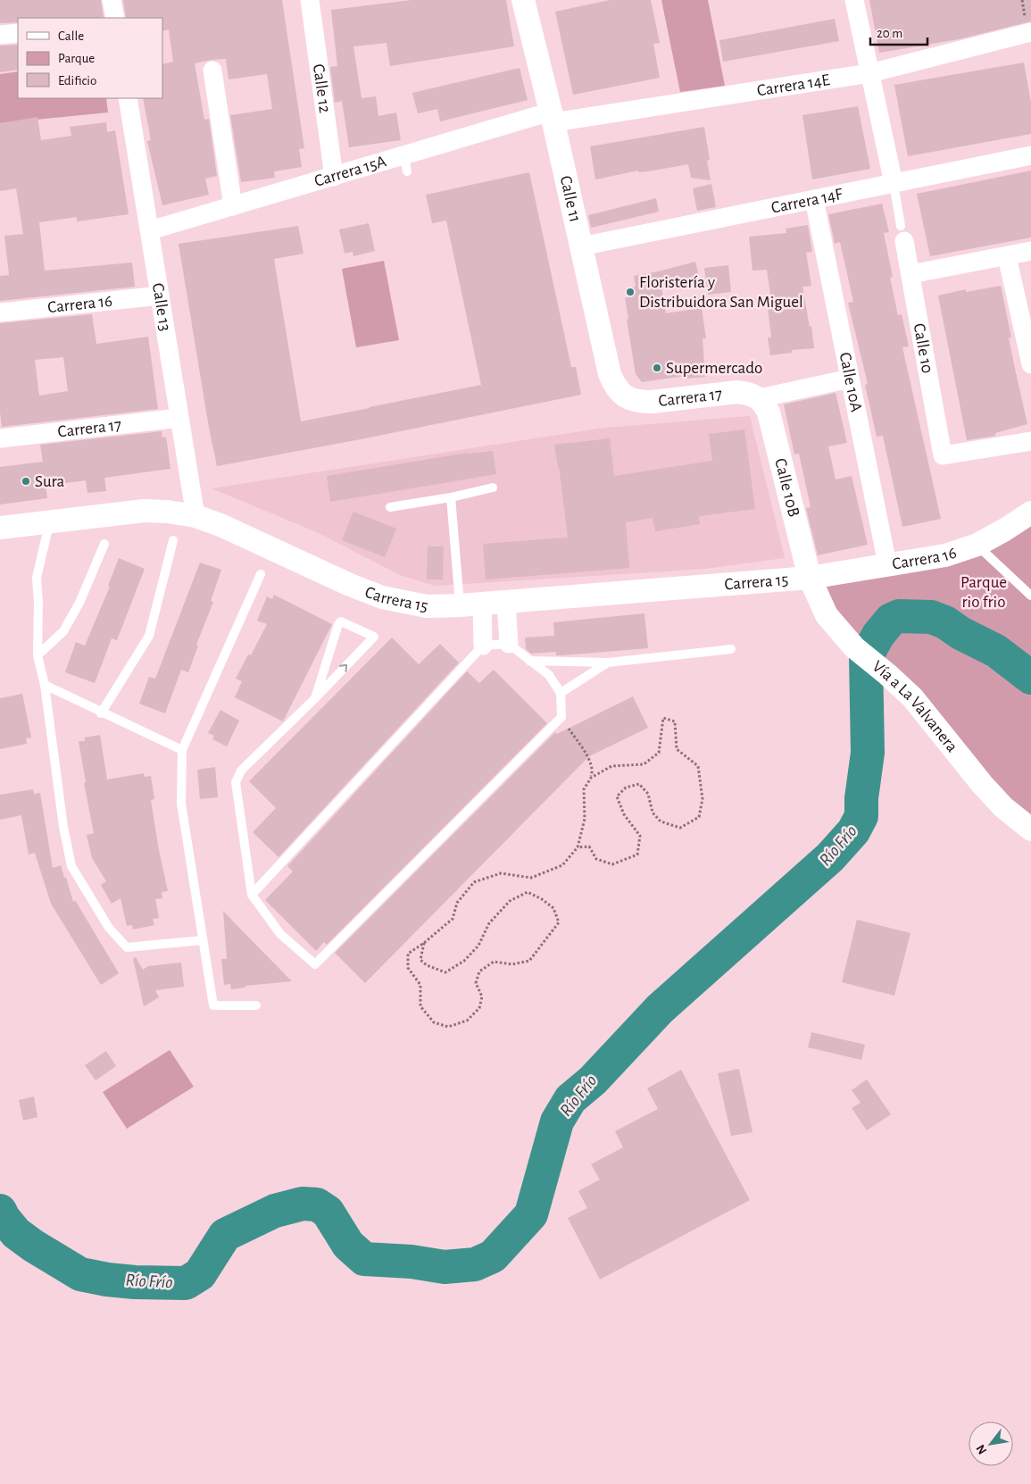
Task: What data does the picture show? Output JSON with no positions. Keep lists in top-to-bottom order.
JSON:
{
  "streets": {
    "street": [
      "Carrera 14E",
      "Calle 12",
      "Carrera 15A",
      "Calle 11",
      "Carrera 14F",
      "Carrera 16",
      "Calle 13",
      "Calle 10",
      "Calle 10A",
      "Carrera 17",
      "Calle 10B",
      "Carrera 15",
      "Vía a La Valvanera"
    ]
  },
  "crossings": [
    ["Carrera 14E", "Carrera 15A"],
    ["Carrera 14E", "Calle 11"],
    ["Calle 12", "Carrera 15A"],
    ["Carrera 15A", "Calle 11"],
    ["Carrera 15A", "Calle 13"],
    ["Calle 11", "Carrera 14F"],
    ["Calle 11", "Carrera 17"],
    ["Carrera 14F", "Calle 10A"],
    ["Carrera 16", "Calle 13"],
    ["Carrera 16", "Calle 10A"],
    ["Carrera 16", "Calle 10B"],
    ["Carrera 16", "Carrera 15"],
    ["Carrera 16", "Vía a La Valvanera"],
    ["Calle 13", "Carrera 17"],
    ["Calle 13", "Carrera 15"],
    ["Carrera 17", "Calle 10B"],
    ["Calle 10B", "Carrera 15"],
    ["Calle 10B", "Vía a La Valvanera"],
    ["Carrera 15", "Vía a La Valvanera"]
  ],
  "water": ["Río Frío"],
  "parks": ["Parque rio frio"],
  "places": ["Floristería y Distribuidora San Miguel", "Supermercado", "Sura"],
  "legend": ["Calle", "Parque", "Edificio"],
  "scale_bar": "20 m",
  "north": "bottom left"
}
